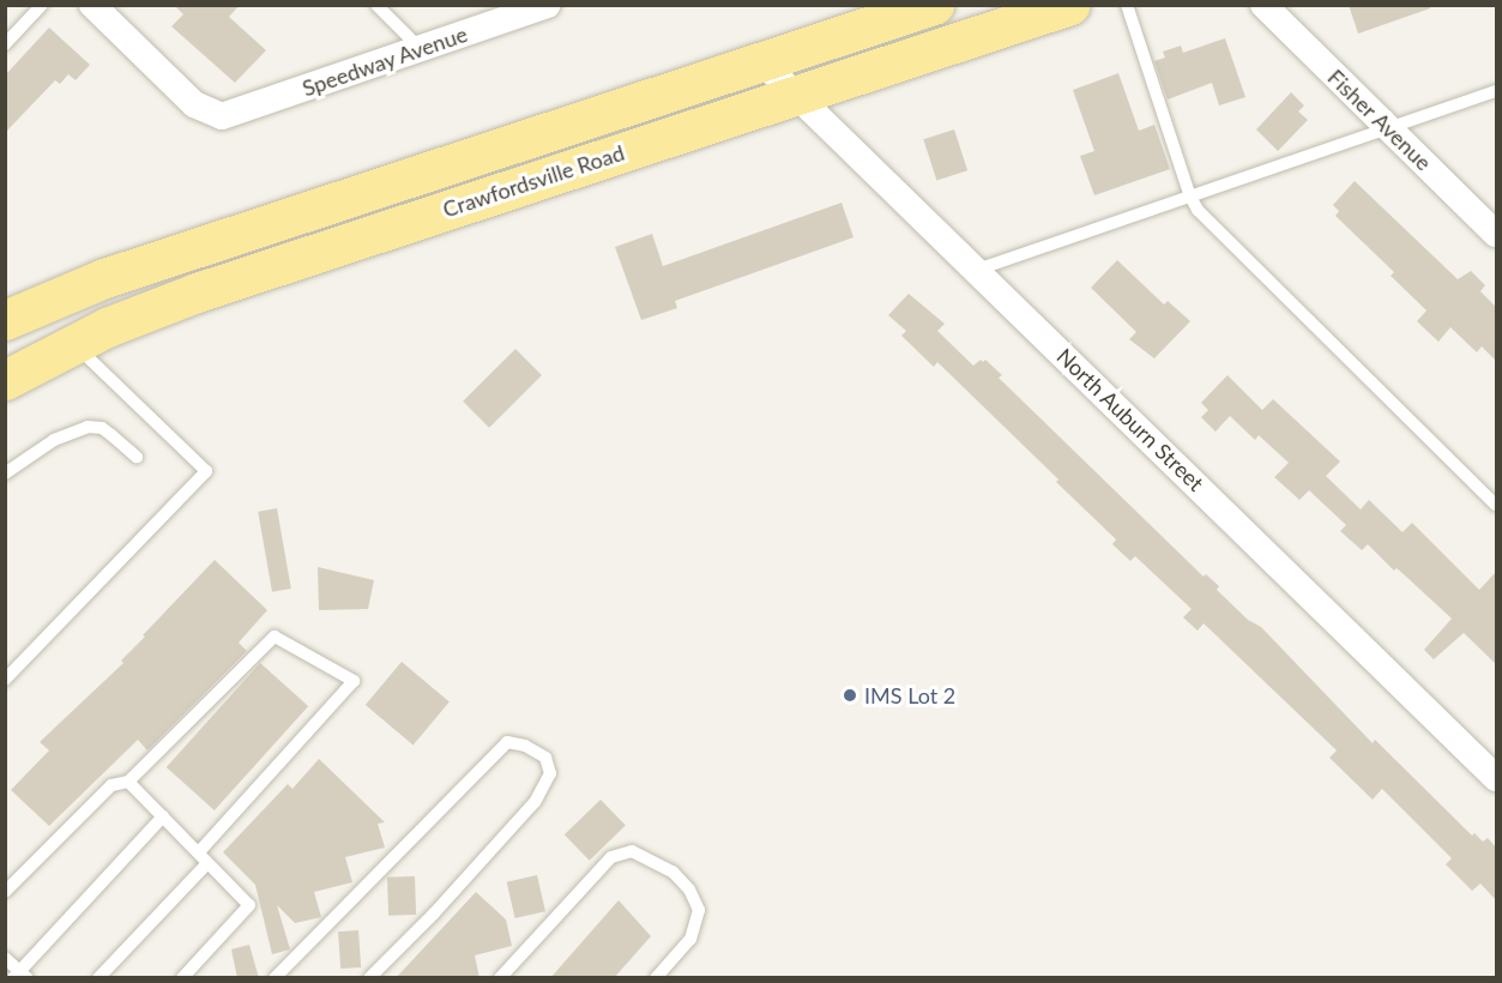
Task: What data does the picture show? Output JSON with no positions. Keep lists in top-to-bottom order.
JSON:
{
  "streets": {
    "main road": ["Crawfordsville Road"],
    "street": ["Speedway Avenue", "Fisher Avenue", "North Auburn Street"]
  },
  "crossings": [
    ["Crawfordsville Road", "North Auburn Street"]
  ],
  "places": ["IMS Lot 2"]
}
